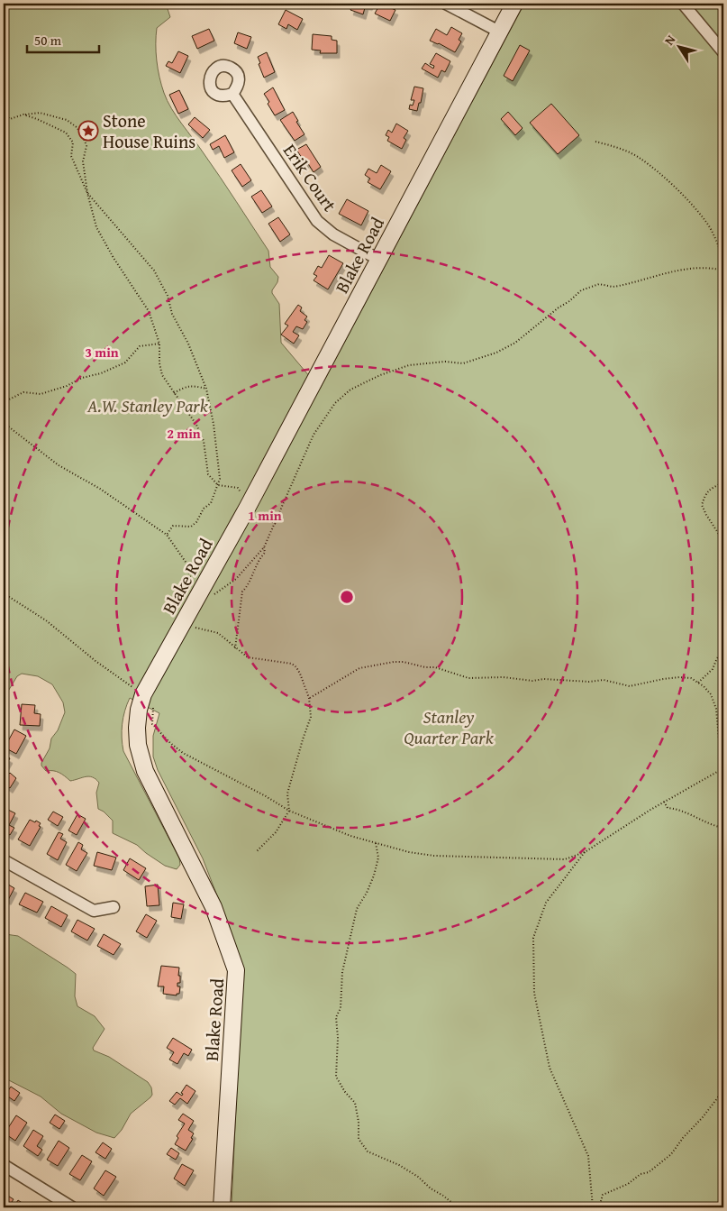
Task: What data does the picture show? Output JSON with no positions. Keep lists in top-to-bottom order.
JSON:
{
  "streets": {
    "street": ["Erik Court", "Blake Road"]
  },
  "crossings": [
    ["Erik Court", "Blake Road"]
  ],
  "parks": ["A.W. Stanley Park", "Stanley Quarter Park"],
  "places": {
    "place": ["Stone House Ruins"]
  },
  "scale_bar": "50 m",
  "north": "top left",
  "rings": ["3 min", "2 min", "1 min"]
}
